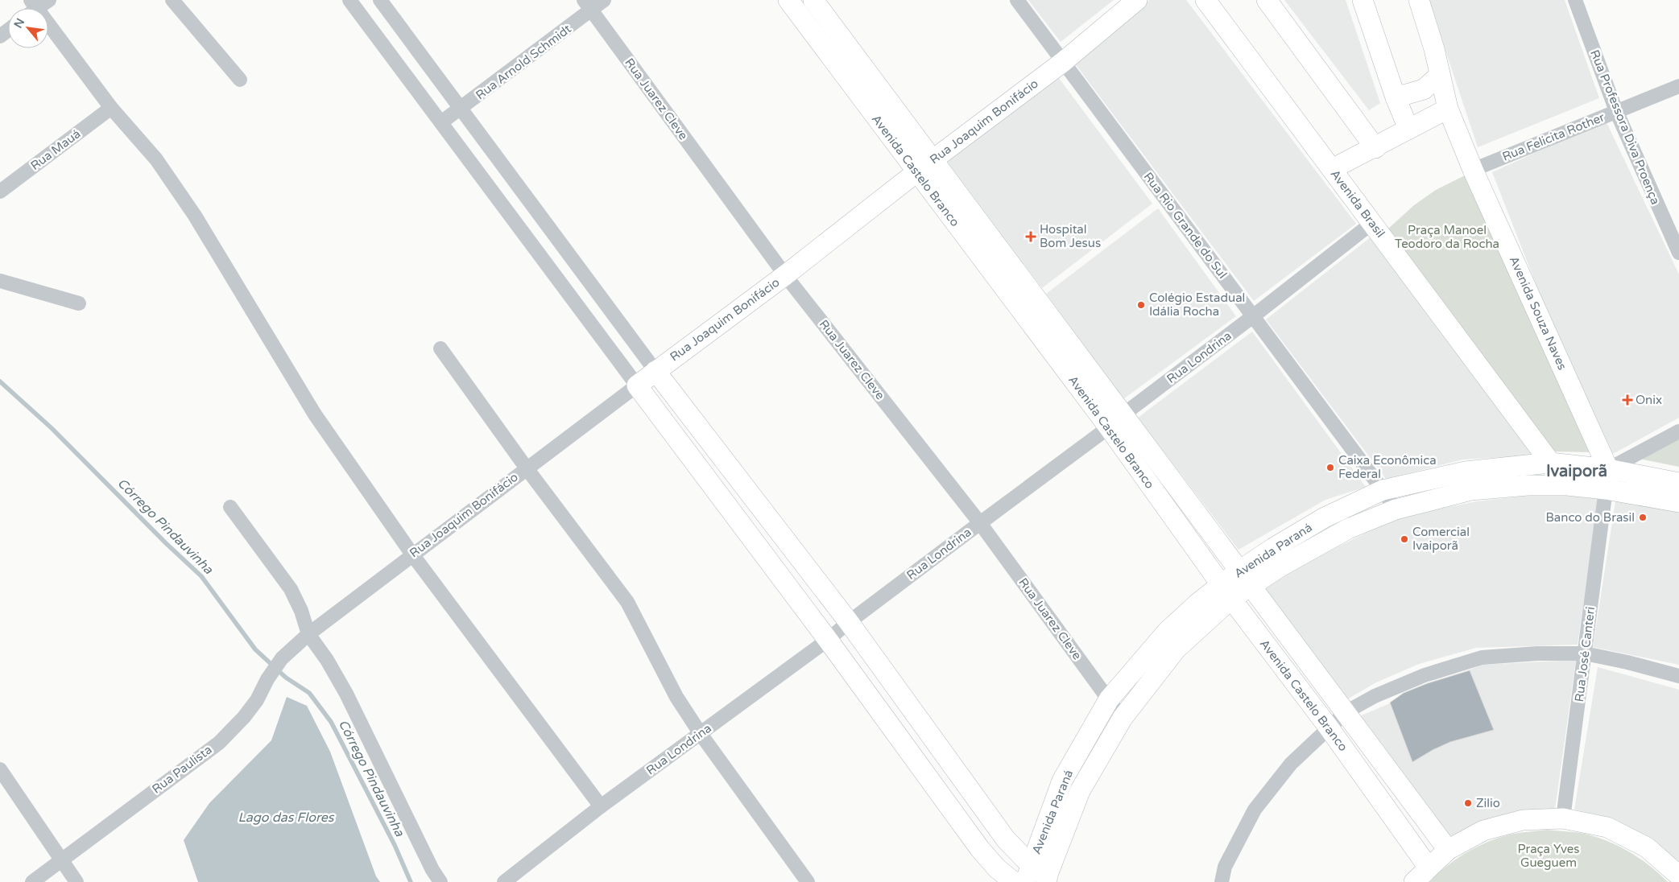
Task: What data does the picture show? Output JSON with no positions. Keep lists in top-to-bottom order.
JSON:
{
  "streets": {
    "street": [
      "Rua Arnold Schmidt",
      "Rua Juarez Cleve",
      "Rua Joaquim Bonifácio",
      "Rua Professora Diva Proença",
      "Rua Felicita Rother",
      "Rua Mauá",
      "Avenida Castelo Branco",
      "Avenida Brasil",
      "Rua Rio Grande do Sul",
      "Avenida Souza Naves",
      "Rua Londrina",
      "Avenida Paraná",
      "Rua José Canteri",
      "Rua Paulista"
    ]
  },
  "crossings": [
    ["Rua Arnold Schmidt", "Rua Juarez Cleve"],
    ["Rua Juarez Cleve", "Rua Joaquim Bonifácio"],
    ["Rua Juarez Cleve", "Rua Londrina"],
    ["Rua Juarez Cleve", "Avenida Paraná"],
    ["Rua Joaquim Bonifácio", "Avenida Castelo Branco"],
    ["Rua Joaquim Bonifácio", "Rua Rio Grande do Sul"],
    ["Rua Joaquim Bonifácio", "Rua Paulista"],
    ["Rua Professora Diva Proença", "Rua Felicita Rother"],
    ["Rua Felicita Rother", "Avenida Souza Naves"],
    ["Avenida Castelo Branco", "Rua Londrina"],
    ["Avenida Castelo Branco", "Avenida Paraná"],
    ["Avenida Brasil", "Rua Londrina"],
    ["Avenida Brasil", "Avenida Paraná"],
    ["Rua Rio Grande do Sul", "Rua Londrina"],
    ["Rua Rio Grande do Sul", "Avenida Paraná"],
    ["Avenida Souza Naves", "Avenida Paraná"],
    ["Avenida Paraná", "Rua José Canteri"]
  ],
  "districts": ["Ivaiporã"],
  "water": ["Córrego Pindauvinha", "Lago das Flores"],
  "parks": ["Praça Manoel Teodoro da Rocha", "Praça Yves Gueguem"],
  "places": {
    "health": ["Hospital Bom Jesus", "Onix"],
    "other": [
      "Colégio Estadual Idália Rocha",
      "Caixa Econômica Federal",
      "Banco do Brasil",
      "Comercial Ivaiporã",
      "Zilio"
    ]
  },
  "north": "top left"
}
